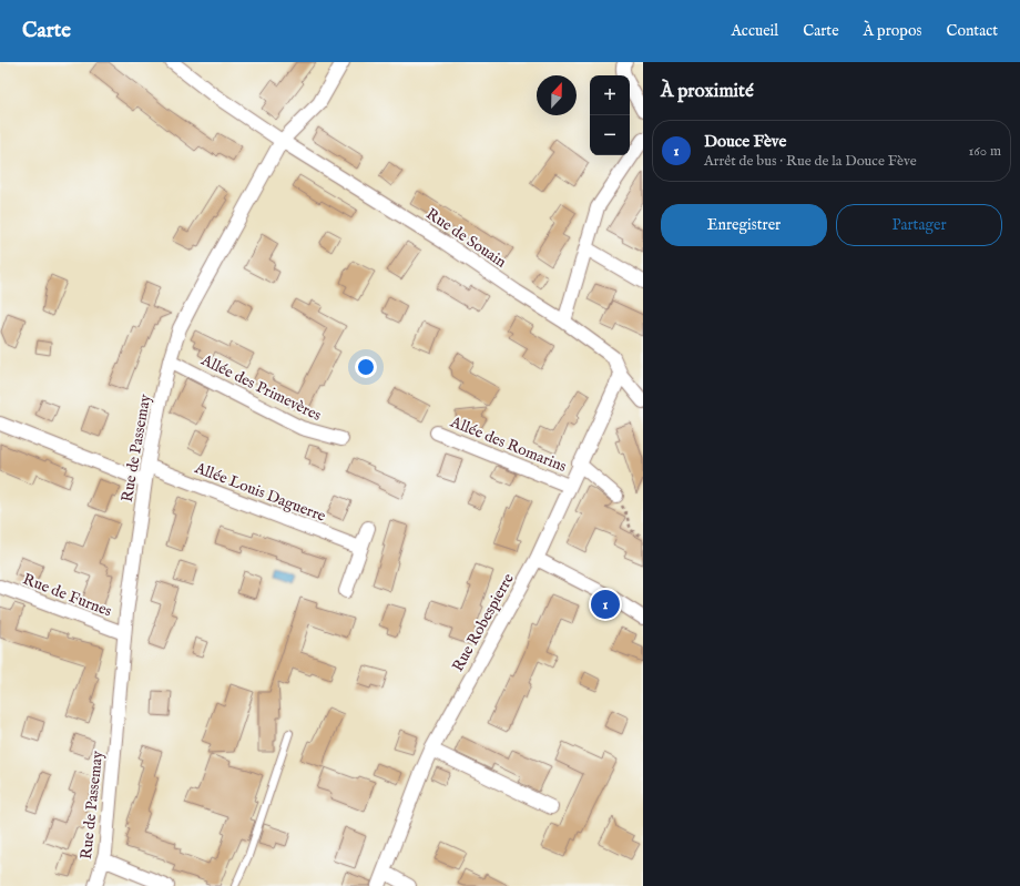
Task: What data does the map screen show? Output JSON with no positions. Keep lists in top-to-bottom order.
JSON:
{
  "streets": {
    "street": [
      "Rue de Souain",
      "Allée des Primevères",
      "Allée des Romarins",
      "Rue de Passemay",
      "Allée Louis Daguerre",
      "Rue de Furnes",
      "Rue Robespierre"
    ]
  },
  "crossings": [
    ["Rue de Souain", "Rue de Passemay"],
    ["Rue de Souain", "Rue Robespierre"],
    ["Allée des Primevères", "Rue de Passemay"],
    ["Allée des Romarins", "Rue Robespierre"],
    ["Rue de Passemay", "Allée Louis Daguerre"],
    ["Rue de Passemay", "Rue de Furnes"]
  ],
  "north": "top",
  "page": {
    "header": "Carte",
    "nav": [
      "Accueil",
      "Carte",
      "À propos",
      "Contact"
    ],
    "heading": "À proximité",
    "map_buttons": ["+", "−"],
    "list": [
      {
        "mark": "1",
        "name": "Douce Fève",
        "note": "Arrêt de bus · Rue de la Douce Fève",
        "value": "160 m"
      }
    ],
    "buttons": ["Enregistrer", "Partager"],
    "pins": "1"
  }
}
